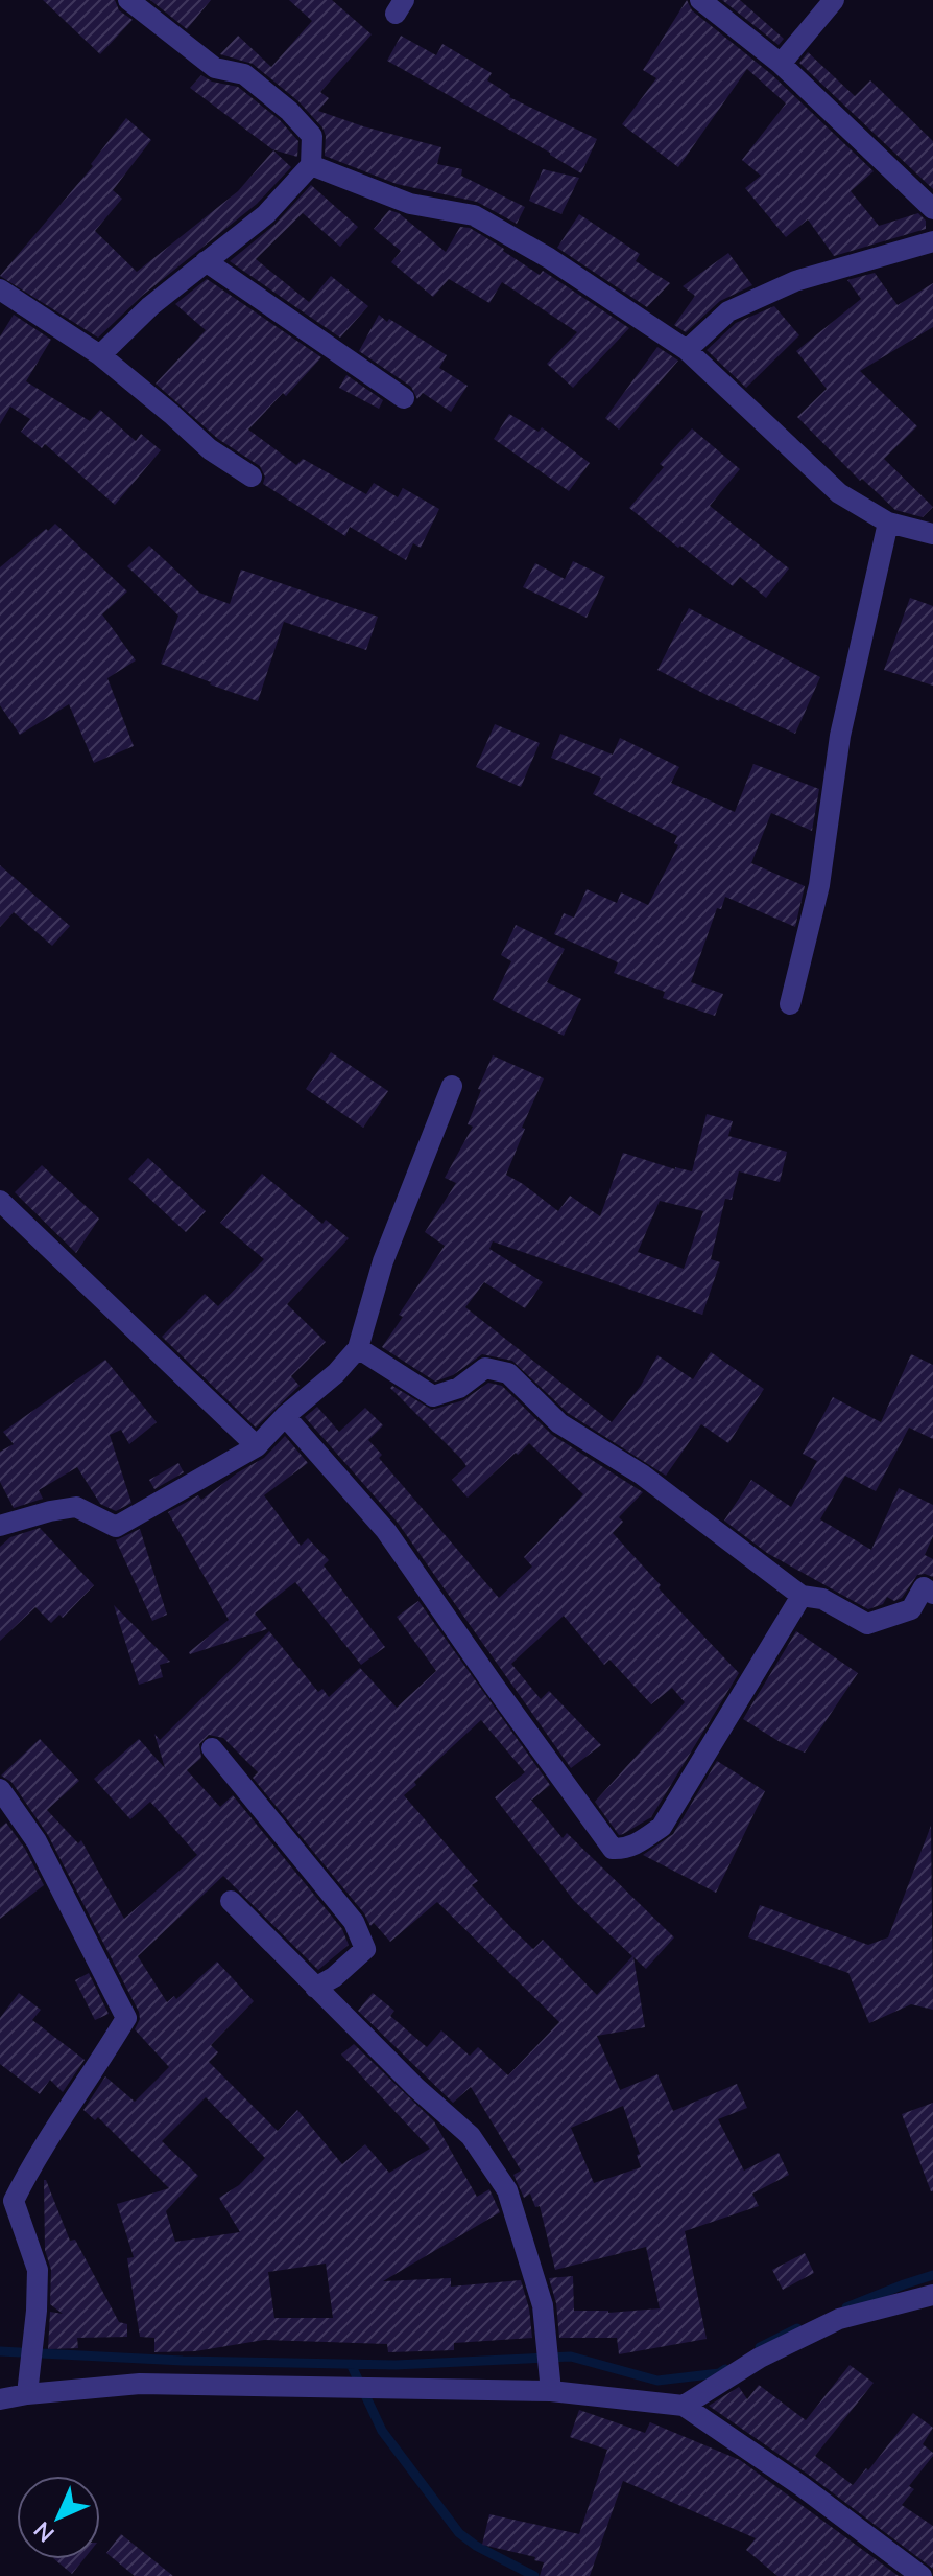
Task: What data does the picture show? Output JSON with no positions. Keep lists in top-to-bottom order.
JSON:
{
  "north": "bottom left"
}
